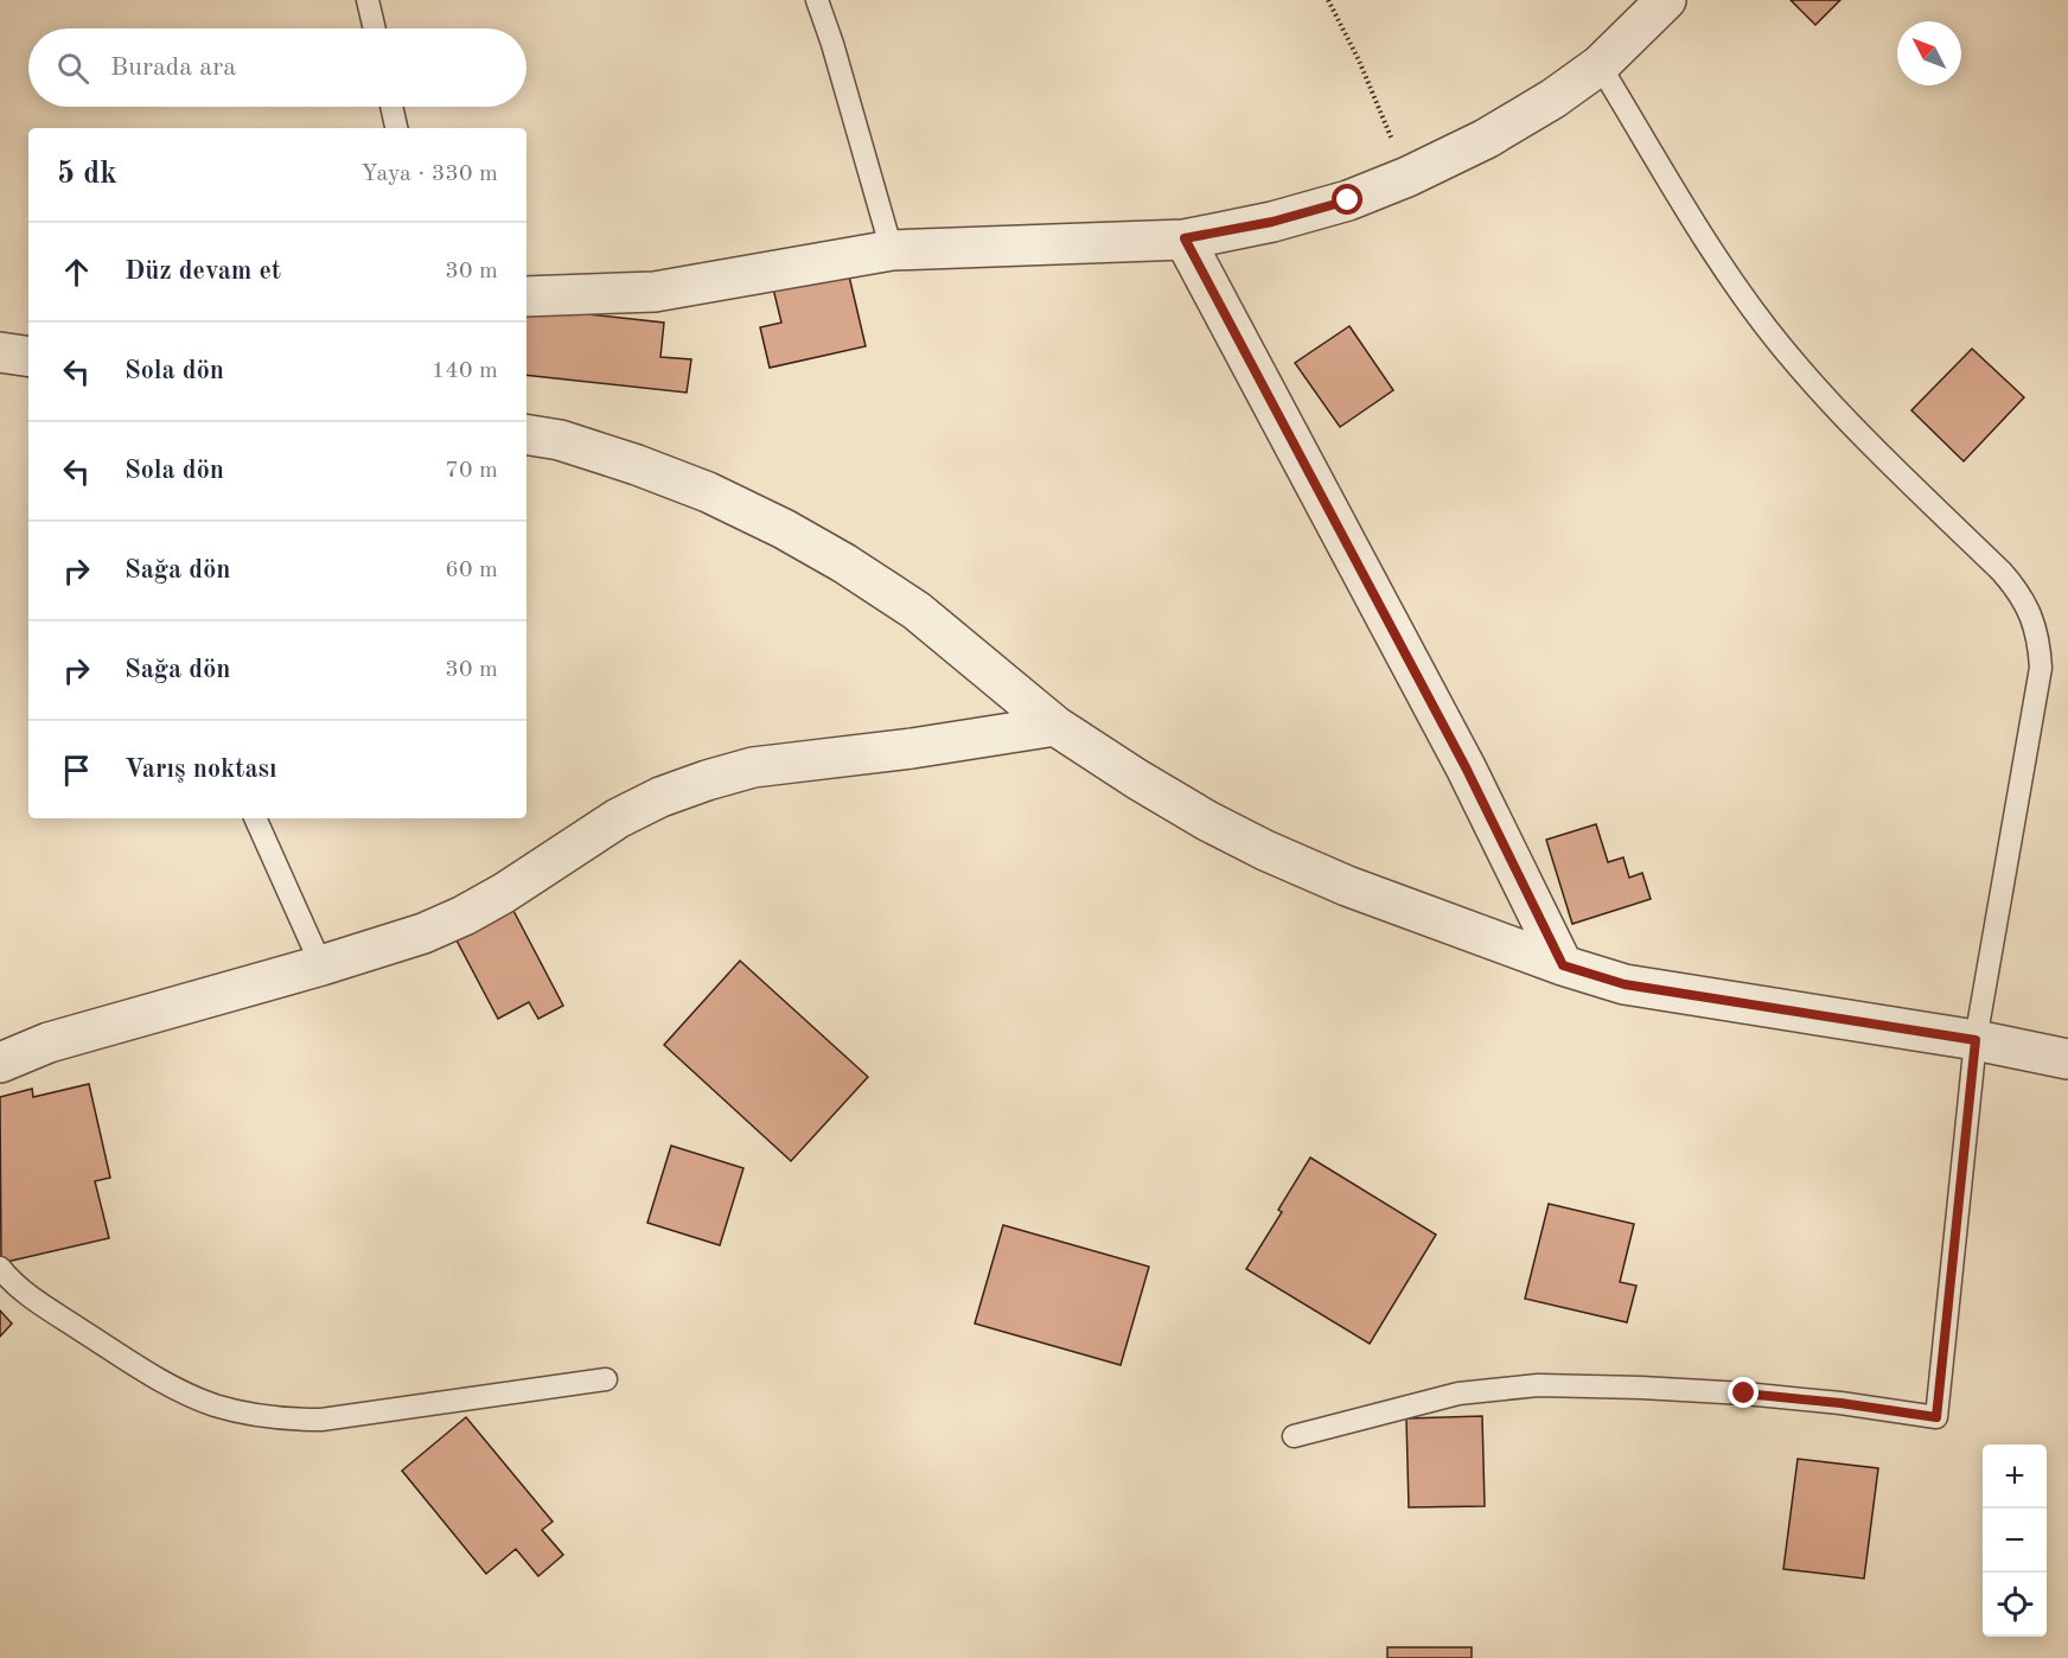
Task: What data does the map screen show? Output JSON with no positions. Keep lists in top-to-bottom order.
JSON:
{
  "north": "top left",
  "page": {
    "search": "Burada ara",
    "heading": ["5 dk", "Yaya · 330 m"],
    "list": [
      ["Düz devam et", "30 m"],
      ["Sola dön", "140 m"],
      ["Sola dön", "70 m"],
      ["Sağa dön", "60 m"],
      ["Sağa dön", "30 m"],
      "Varış noktası"
    ],
    "map_buttons": ["+", "−"]
  }
}
